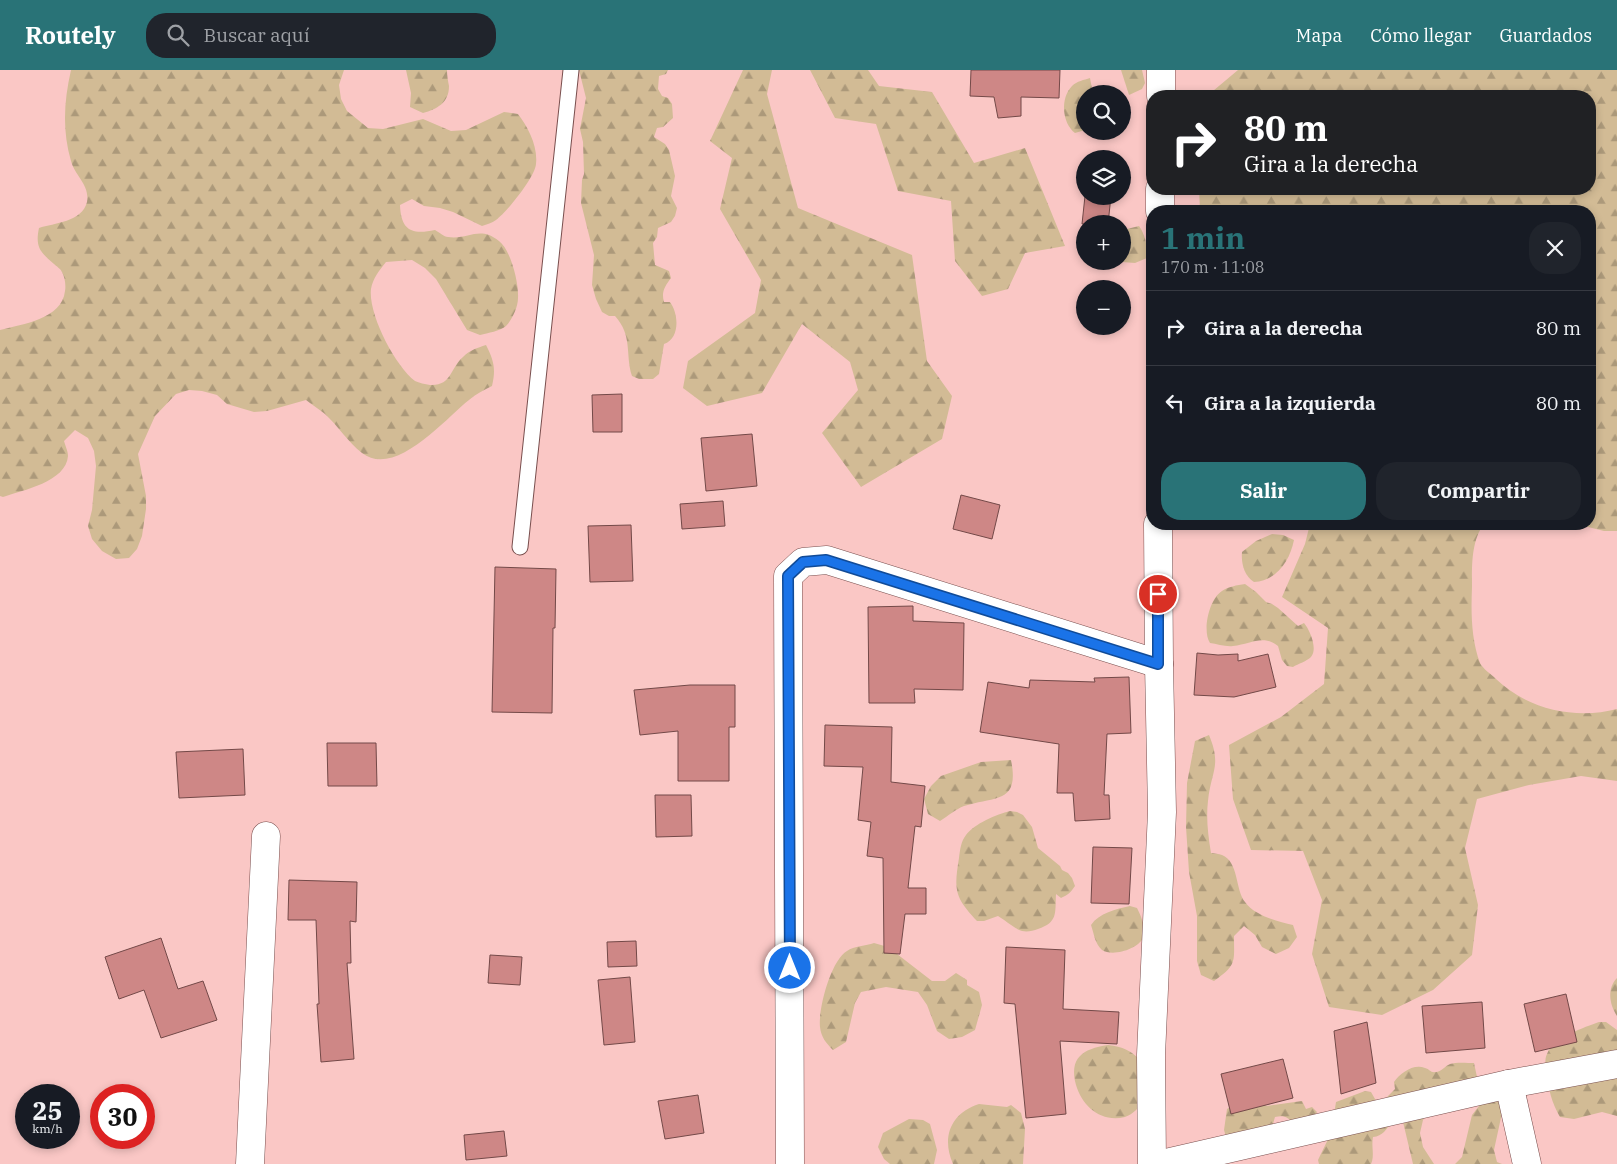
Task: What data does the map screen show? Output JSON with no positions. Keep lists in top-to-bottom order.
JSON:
{
  "page": {
    "header": "Routely",
    "search": "Buscar aquí",
    "nav": ["Mapa", "Cómo llegar", "Guardados"],
    "map_buttons": ["+", "−"],
    "turn": ["80 m", "Gira a la derecha"],
    "heading": ["1 min", "170 m · 11:08"],
    "list": [
      {
        "name": "Gira a la derecha",
        "value": "80 m"
      },
      {
        "name": "Gira a la izquierda",
        "value": "80 m"
      }
    ],
    "buttons": ["Salir", "Compartir"],
    "speed": "25 km/h",
    "limit": "30"
  }
}
